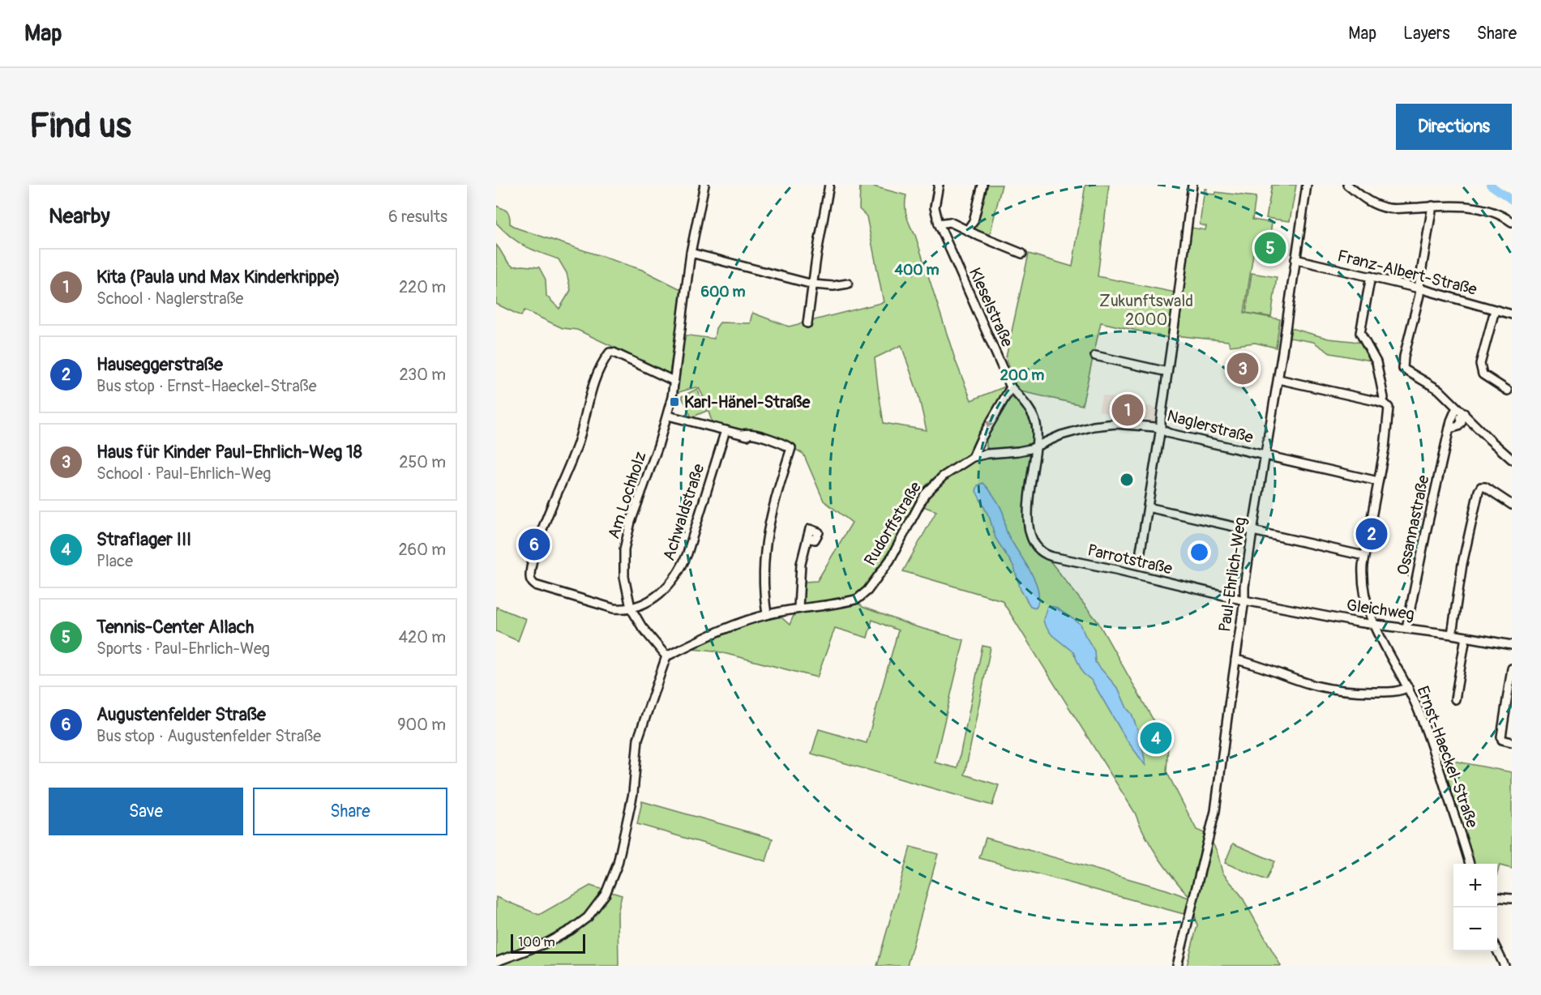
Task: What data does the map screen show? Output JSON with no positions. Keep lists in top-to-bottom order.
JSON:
{
  "streets": {
    "street": [
      "Franz-Albert-Straße",
      "Kleselstraße",
      "Naglerstraße",
      "Am Lochholz",
      "Achwaldstraße",
      "Rudorffstraße",
      "Ossannastraße",
      "Parrotstraße",
      "Paul-Ehrlich-Weg",
      "Gleichweg",
      "Ernst-Haeckel-Straße"
    ]
  },
  "crossings": [
    ["Franz-Albert-Straße", "Paul-Ehrlich-Weg"],
    ["Franz-Albert-Straße", "Ernst-Haeckel-Straße"],
    ["Kleselstraße", "Naglerstraße"],
    ["Kleselstraße", "Rudorffstraße"],
    ["Kleselstraße", "Parrotstraße"],
    ["Naglerstraße", "Rudorffstraße"],
    ["Naglerstraße", "Paul-Ehrlich-Weg"],
    ["Naglerstraße", "Ernst-Haeckel-Straße"],
    ["Am Lochholz", "Achwaldstraße"],
    ["Am Lochholz", "Rudorffstraße"],
    ["Ossannastraße", "Gleichweg"],
    ["Parrotstraße", "Paul-Ehrlich-Weg"],
    ["Parrotstraße", "Gleichweg"],
    ["Paul-Ehrlich-Weg", "Gleichweg"],
    ["Gleichweg", "Ernst-Haeckel-Straße"]
  ],
  "parks": ["Zukunftswald 2000"],
  "places": {
    "transit": ["Karl-Hänel-Straße"]
  },
  "scale_bar": "100 m",
  "page": {
    "header": "Map",
    "nav": ["Map", "Layers", "Share"],
    "buttons": [
      "Directions",
      ["Save", "Share"]
    ],
    "title": "Find us",
    "heading": ["Nearby", "6 results"],
    "pins": [
      "5",
      "3",
      "1",
      "2",
      "6",
      "4"
    ],
    "list": [
      {
        "mark": "1",
        "name": "Kita (Paula und Max Kinderkrippe)",
        "note": "School · Naglerstraße",
        "value": "220 m"
      },
      {
        "mark": "2",
        "name": "Hauseggerstraße",
        "note": "Bus stop · Ernst-Haeckel-Straße",
        "value": "230 m"
      },
      {
        "mark": "3",
        "name": "Haus für Kinder Paul-Ehrlich-Weg 18",
        "note": "School · Paul-Ehrlich-Weg",
        "value": "250 m"
      },
      {
        "mark": "4",
        "name": "Straflager III",
        "note": "Place",
        "value": "260 m"
      },
      {
        "mark": "5",
        "name": "Tennis-Center Allach",
        "note": "Sports · Paul-Ehrlich-Weg",
        "value": "420 m"
      },
      {
        "mark": "6",
        "name": "Augustenfelder Straße",
        "note": "Bus stop · Augustenfelder Straße",
        "value": "900 m"
      }
    ],
    "map_buttons": ["+", "−"],
    "scale": "100 m"
  },
  "rings": ["400 m", "600 m", "200 m"]
}
